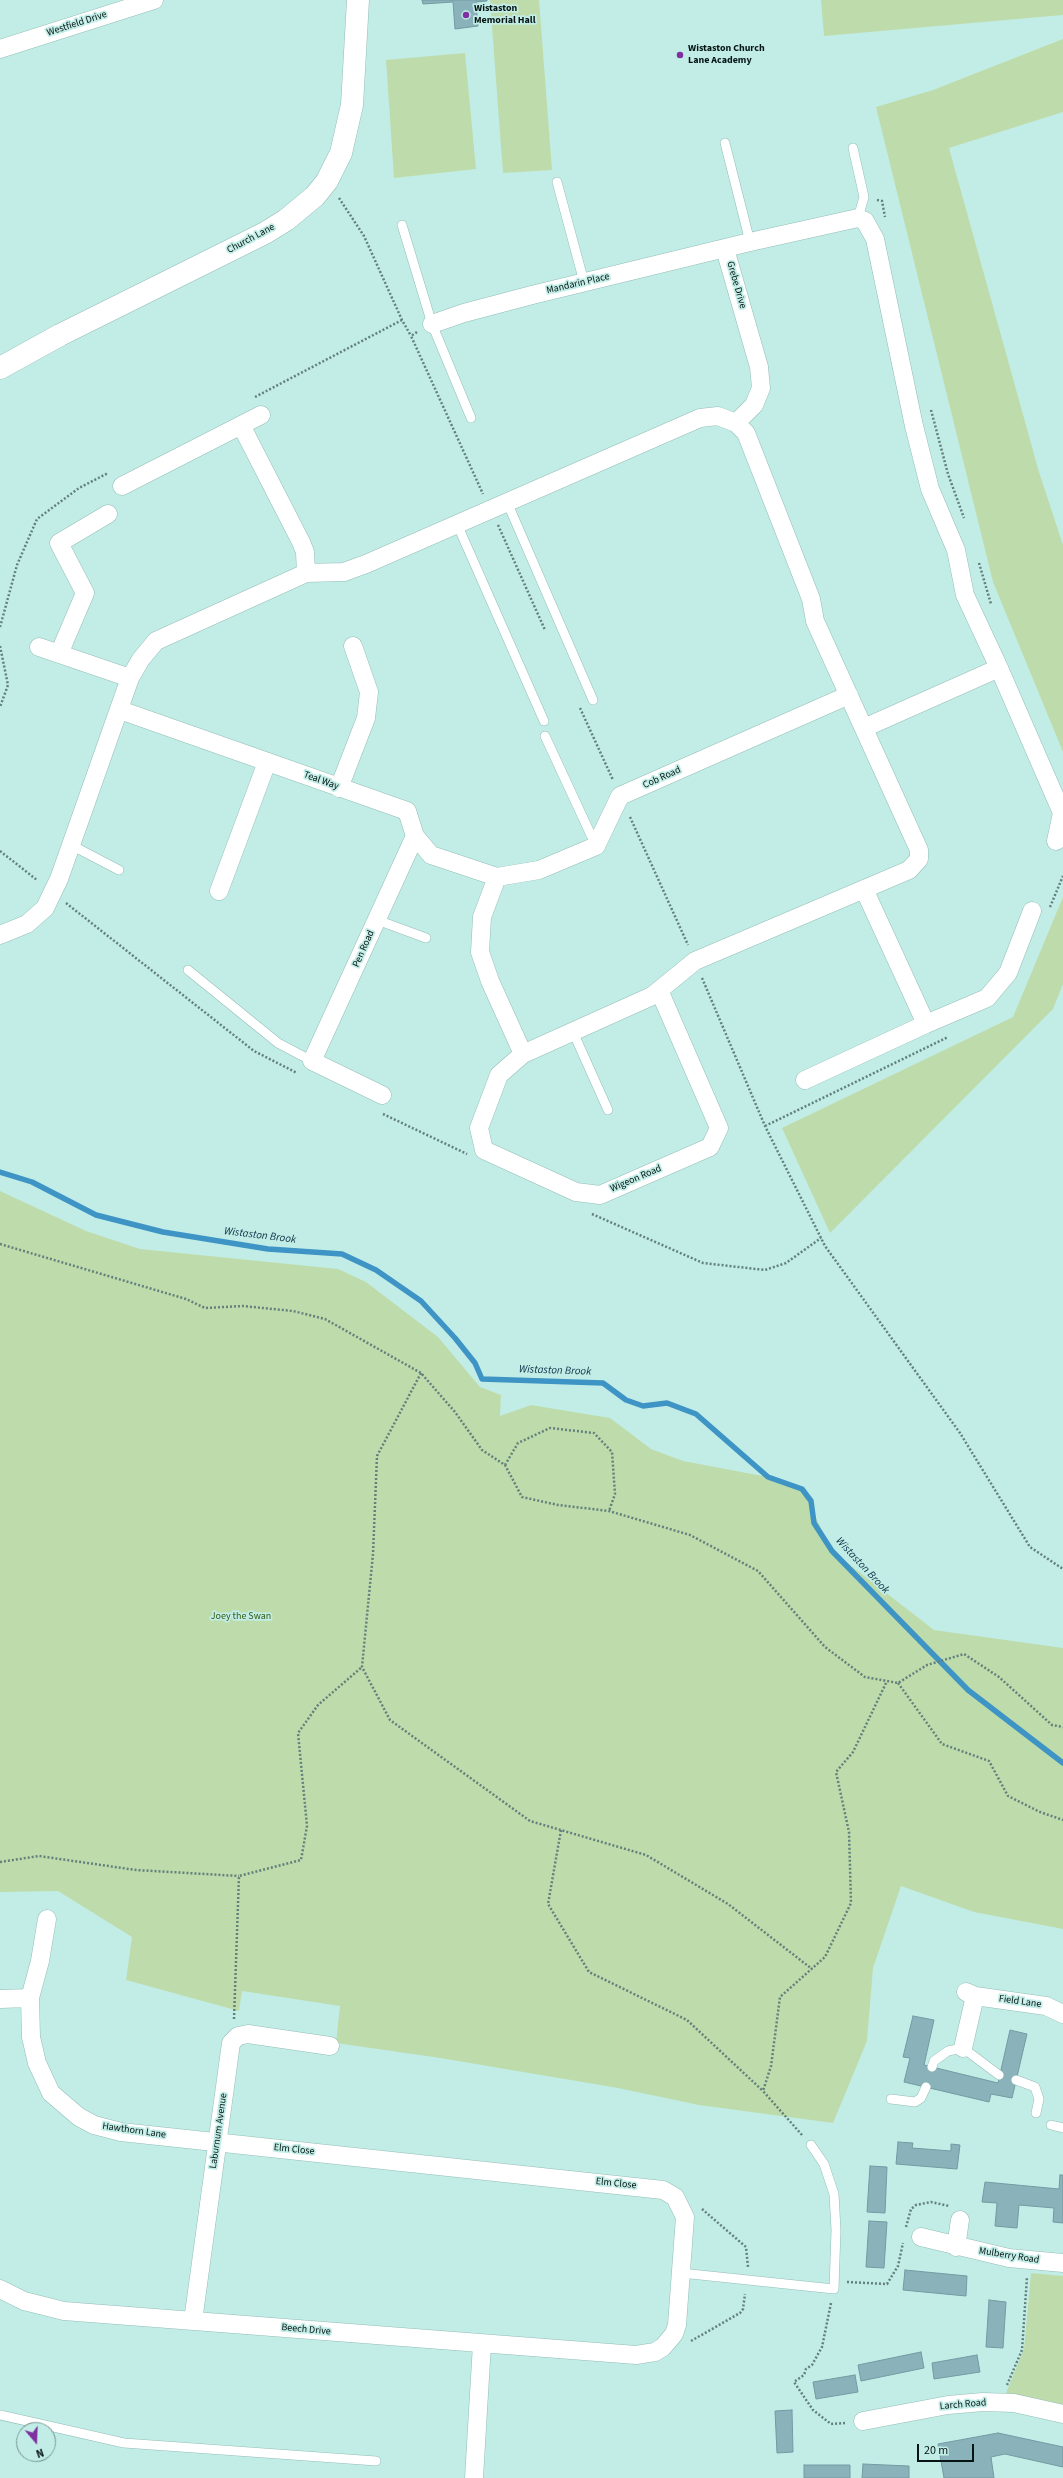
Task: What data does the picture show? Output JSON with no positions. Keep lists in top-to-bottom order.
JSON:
{
  "streets": {
    "street": [
      "Westfield Drive",
      "Church Lane",
      "Mandarin Place",
      "Grebe Drive",
      "Cob Road",
      "Teal Way",
      "Pen Road",
      "Wigeon Road",
      "Field Lane",
      "Hawthorn Lane",
      "Laburnum Avenue",
      "Elm Close",
      "Mulberry Road",
      "Beech Drive",
      "Larch Road"
    ]
  },
  "crossings": [
    ["Mandarin Place", "Grebe Drive"],
    ["Teal Way", "Pen Road"],
    ["Hawthorn Lane", "Laburnum Avenue"],
    ["Hawthorn Lane", "Elm Close"],
    ["Laburnum Avenue", "Elm Close"],
    ["Laburnum Avenue", "Beech Drive"],
    ["Elm Close", "Beech Drive"]
  ],
  "water": ["Wistaston Brook"],
  "parks": ["Joey the Swan"],
  "places": ["Wistaston Memorial Hall", "Wistaston Church Lane Academy"],
  "scale_bar": "20 m",
  "north": "bottom"
}
